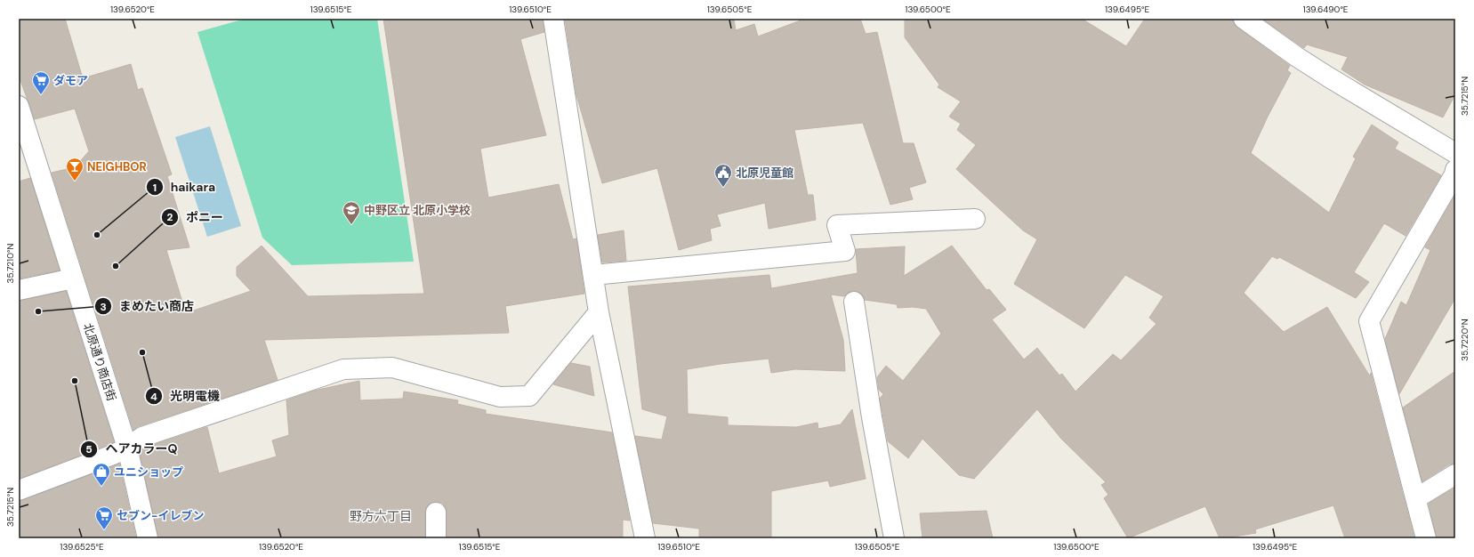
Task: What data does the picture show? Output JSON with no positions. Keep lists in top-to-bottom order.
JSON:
{
  "streets": {
    "street": ["北原通り商店街"]
  },
  "districts": ["野方六丁目"],
  "places": {
    "supermarket": ["ダモア", "セブン-イレブン"],
    "bar": ["NEIGHBOR"],
    "public building": ["北原児童館"],
    "school or university": ["中野区立 北原小学校"],
    "other": [
      "haikara",
      "ポニー",
      "まめたい商店",
      "光明電機",
      "ヘアカラーQ"
    ],
    "shop": ["ユニショップ"]
  },
  "coordinates": [
    "139.6520°E",
    "139.6515°E",
    "139.6510°E",
    "139.6505°E",
    "139.6500°E",
    "139.6495°E",
    "139.6490°E",
    "35.7215°N",
    "35.7210°N",
    "35.7220°N",
    "139.6525°E"
  ]
}
